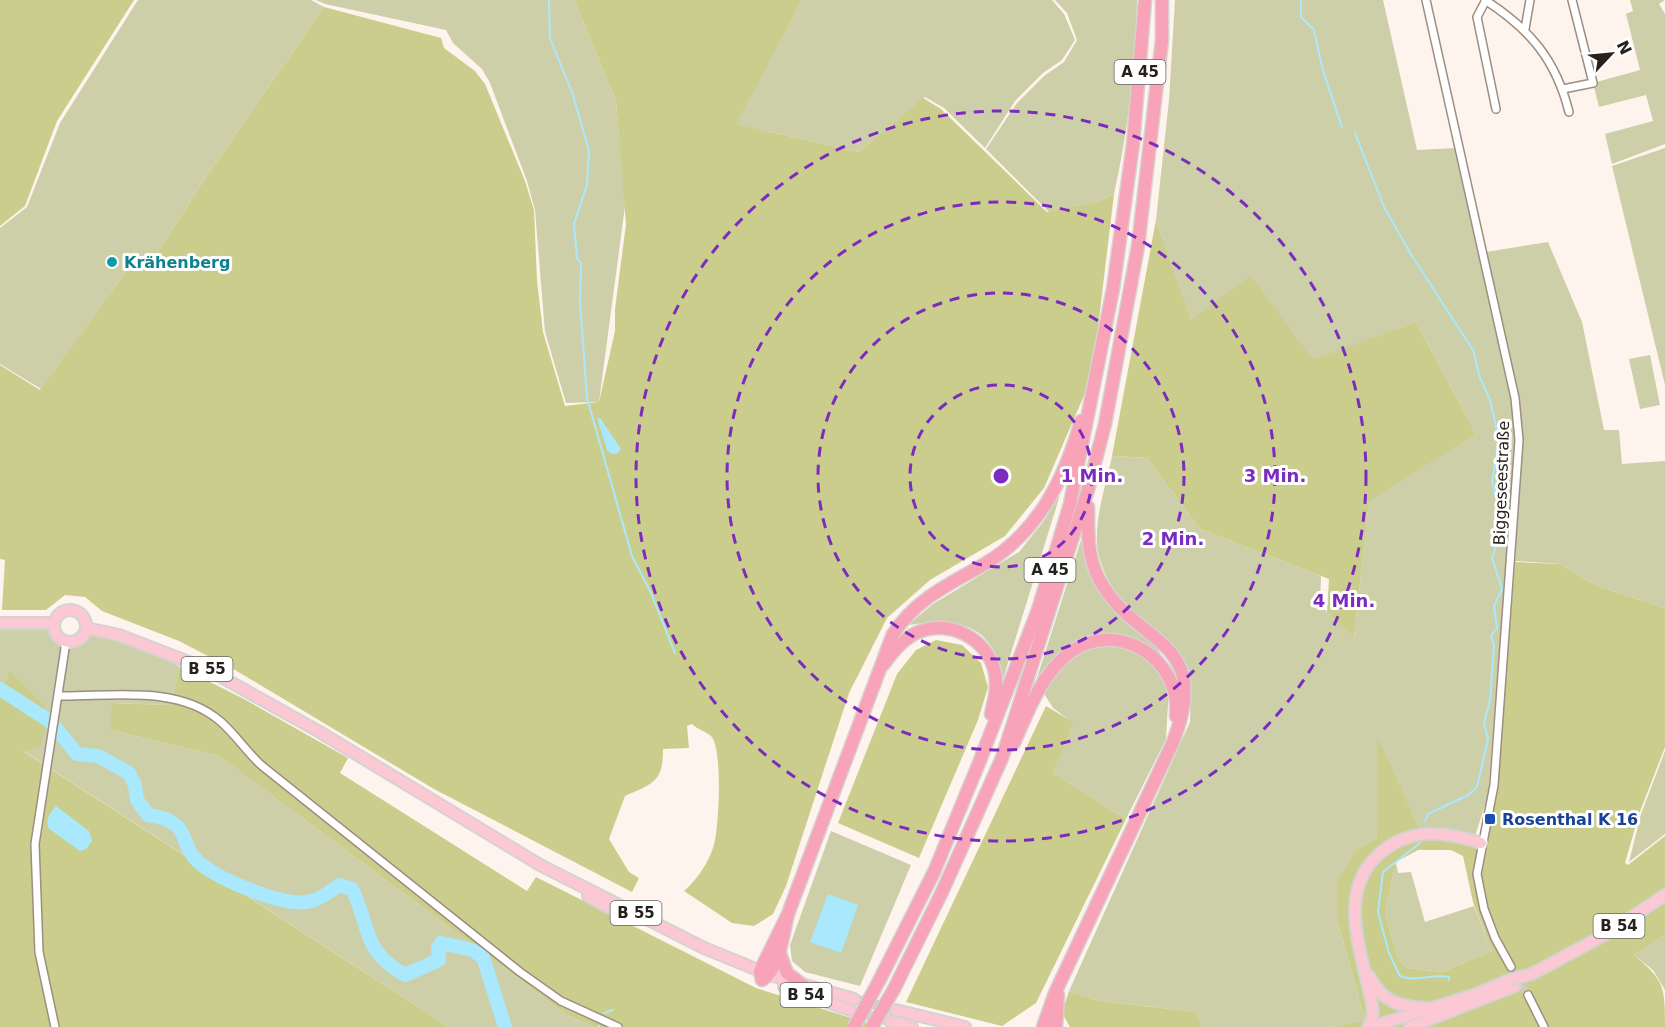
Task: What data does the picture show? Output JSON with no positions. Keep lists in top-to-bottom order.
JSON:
{
  "streets": {
    "highway": ["A 45"],
    "main road": ["B 55", "B 54"],
    "street": ["Biggeseestraße"]
  },
  "crossings": [
    ["B 55", "B 54"]
  ],
  "places": {
    "other": ["Krähenberg"],
    "transit": ["Rosenthal K 16"]
  },
  "north": "top right",
  "rings": [
    "1 Min.",
    "3 Min.",
    "2 Min.",
    "4 Min."
  ]
}
